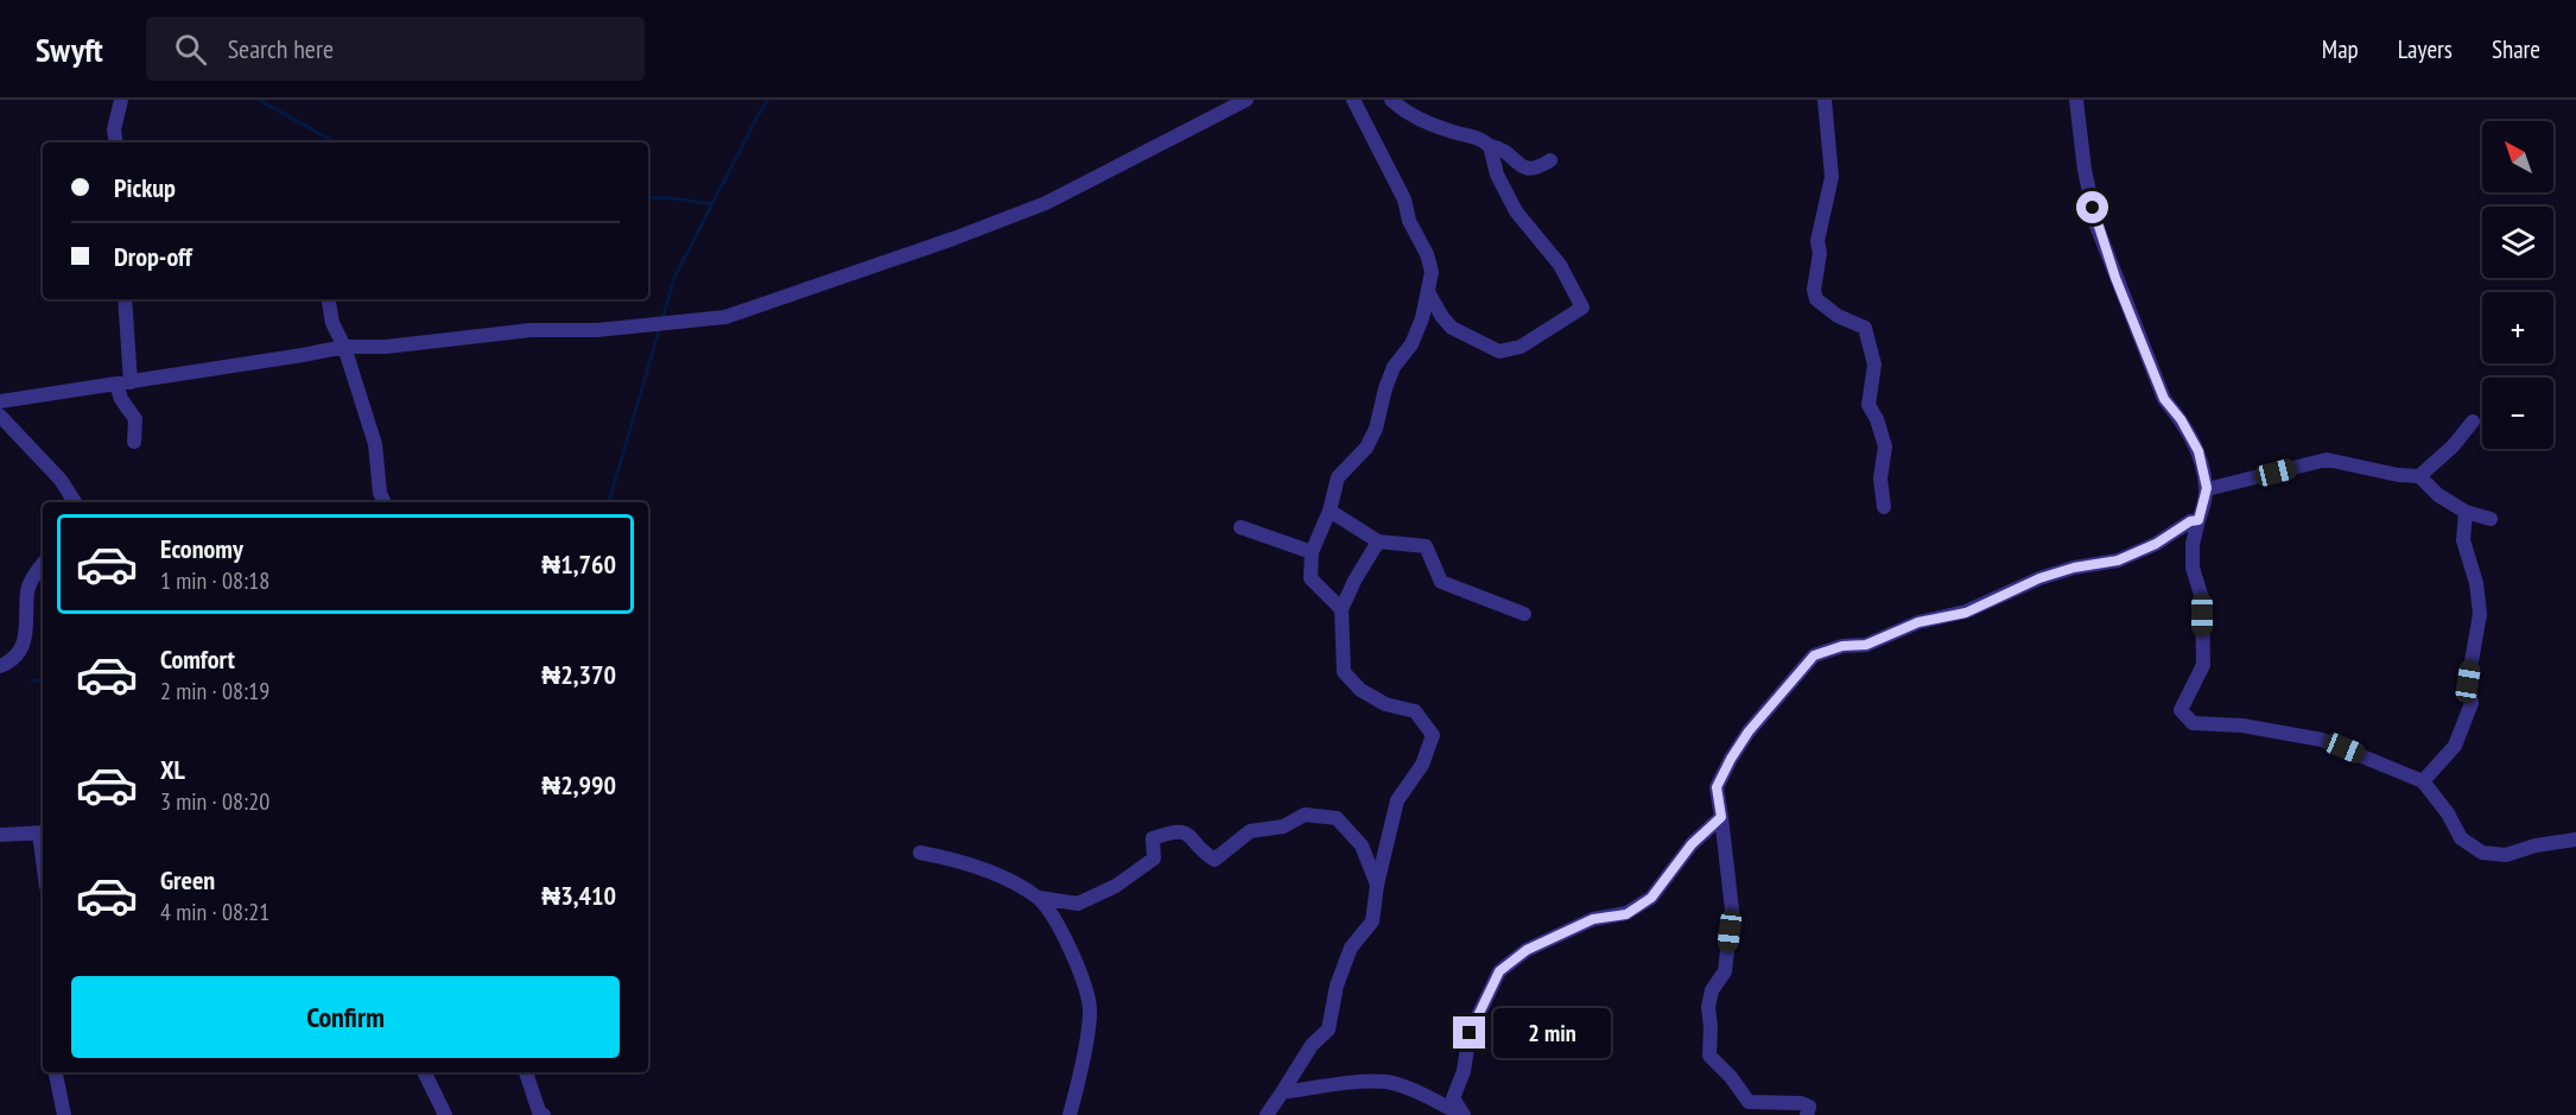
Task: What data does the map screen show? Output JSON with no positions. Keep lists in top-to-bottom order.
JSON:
{
  "north": "top left",
  "page": {
    "header": "Swyft",
    "search": "Search here",
    "nav": ["Map", "Layers", "Share"],
    "map_buttons": ["+", "−"],
    "banner": ["Pickup", "Drop-off"],
    "list": [
      {
        "name": "Economy",
        "note": "1 min · 08:18",
        "value": "₦1,760"
      },
      {
        "name": "Comfort",
        "note": "2 min · 08:19",
        "value": "₦2,370"
      },
      {
        "name": "XL",
        "note": "3 min · 08:20",
        "value": "₦2,990"
      },
      {
        "name": "Green",
        "note": "4 min · 08:21",
        "value": "₦3,410"
      }
    ],
    "buttons": "Confirm",
    "bubble": "2 min"
  }
}
